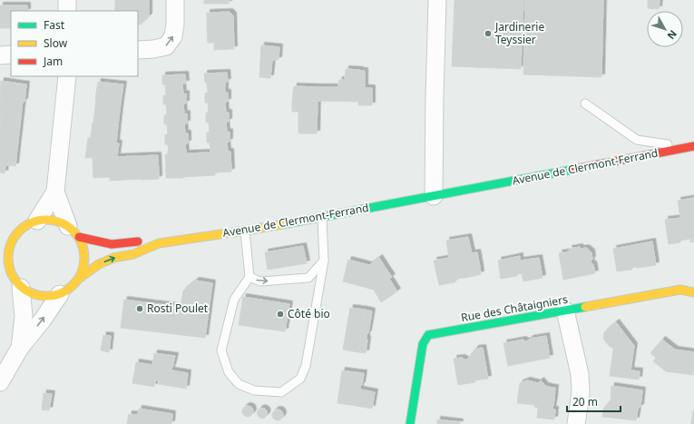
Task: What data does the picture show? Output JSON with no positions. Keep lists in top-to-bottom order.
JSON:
{
  "streets": {
    "street": ["Avenue de Clermont-Ferrand", "Rue des Châtaigniers"]
  },
  "places": ["Jardinerie Teyssier", "Rosti Poulet", "Côté bio"],
  "legend": ["Fast", "Slow", "Jam"],
  "scale_bar": "20 m",
  "north": "bottom right"
}
